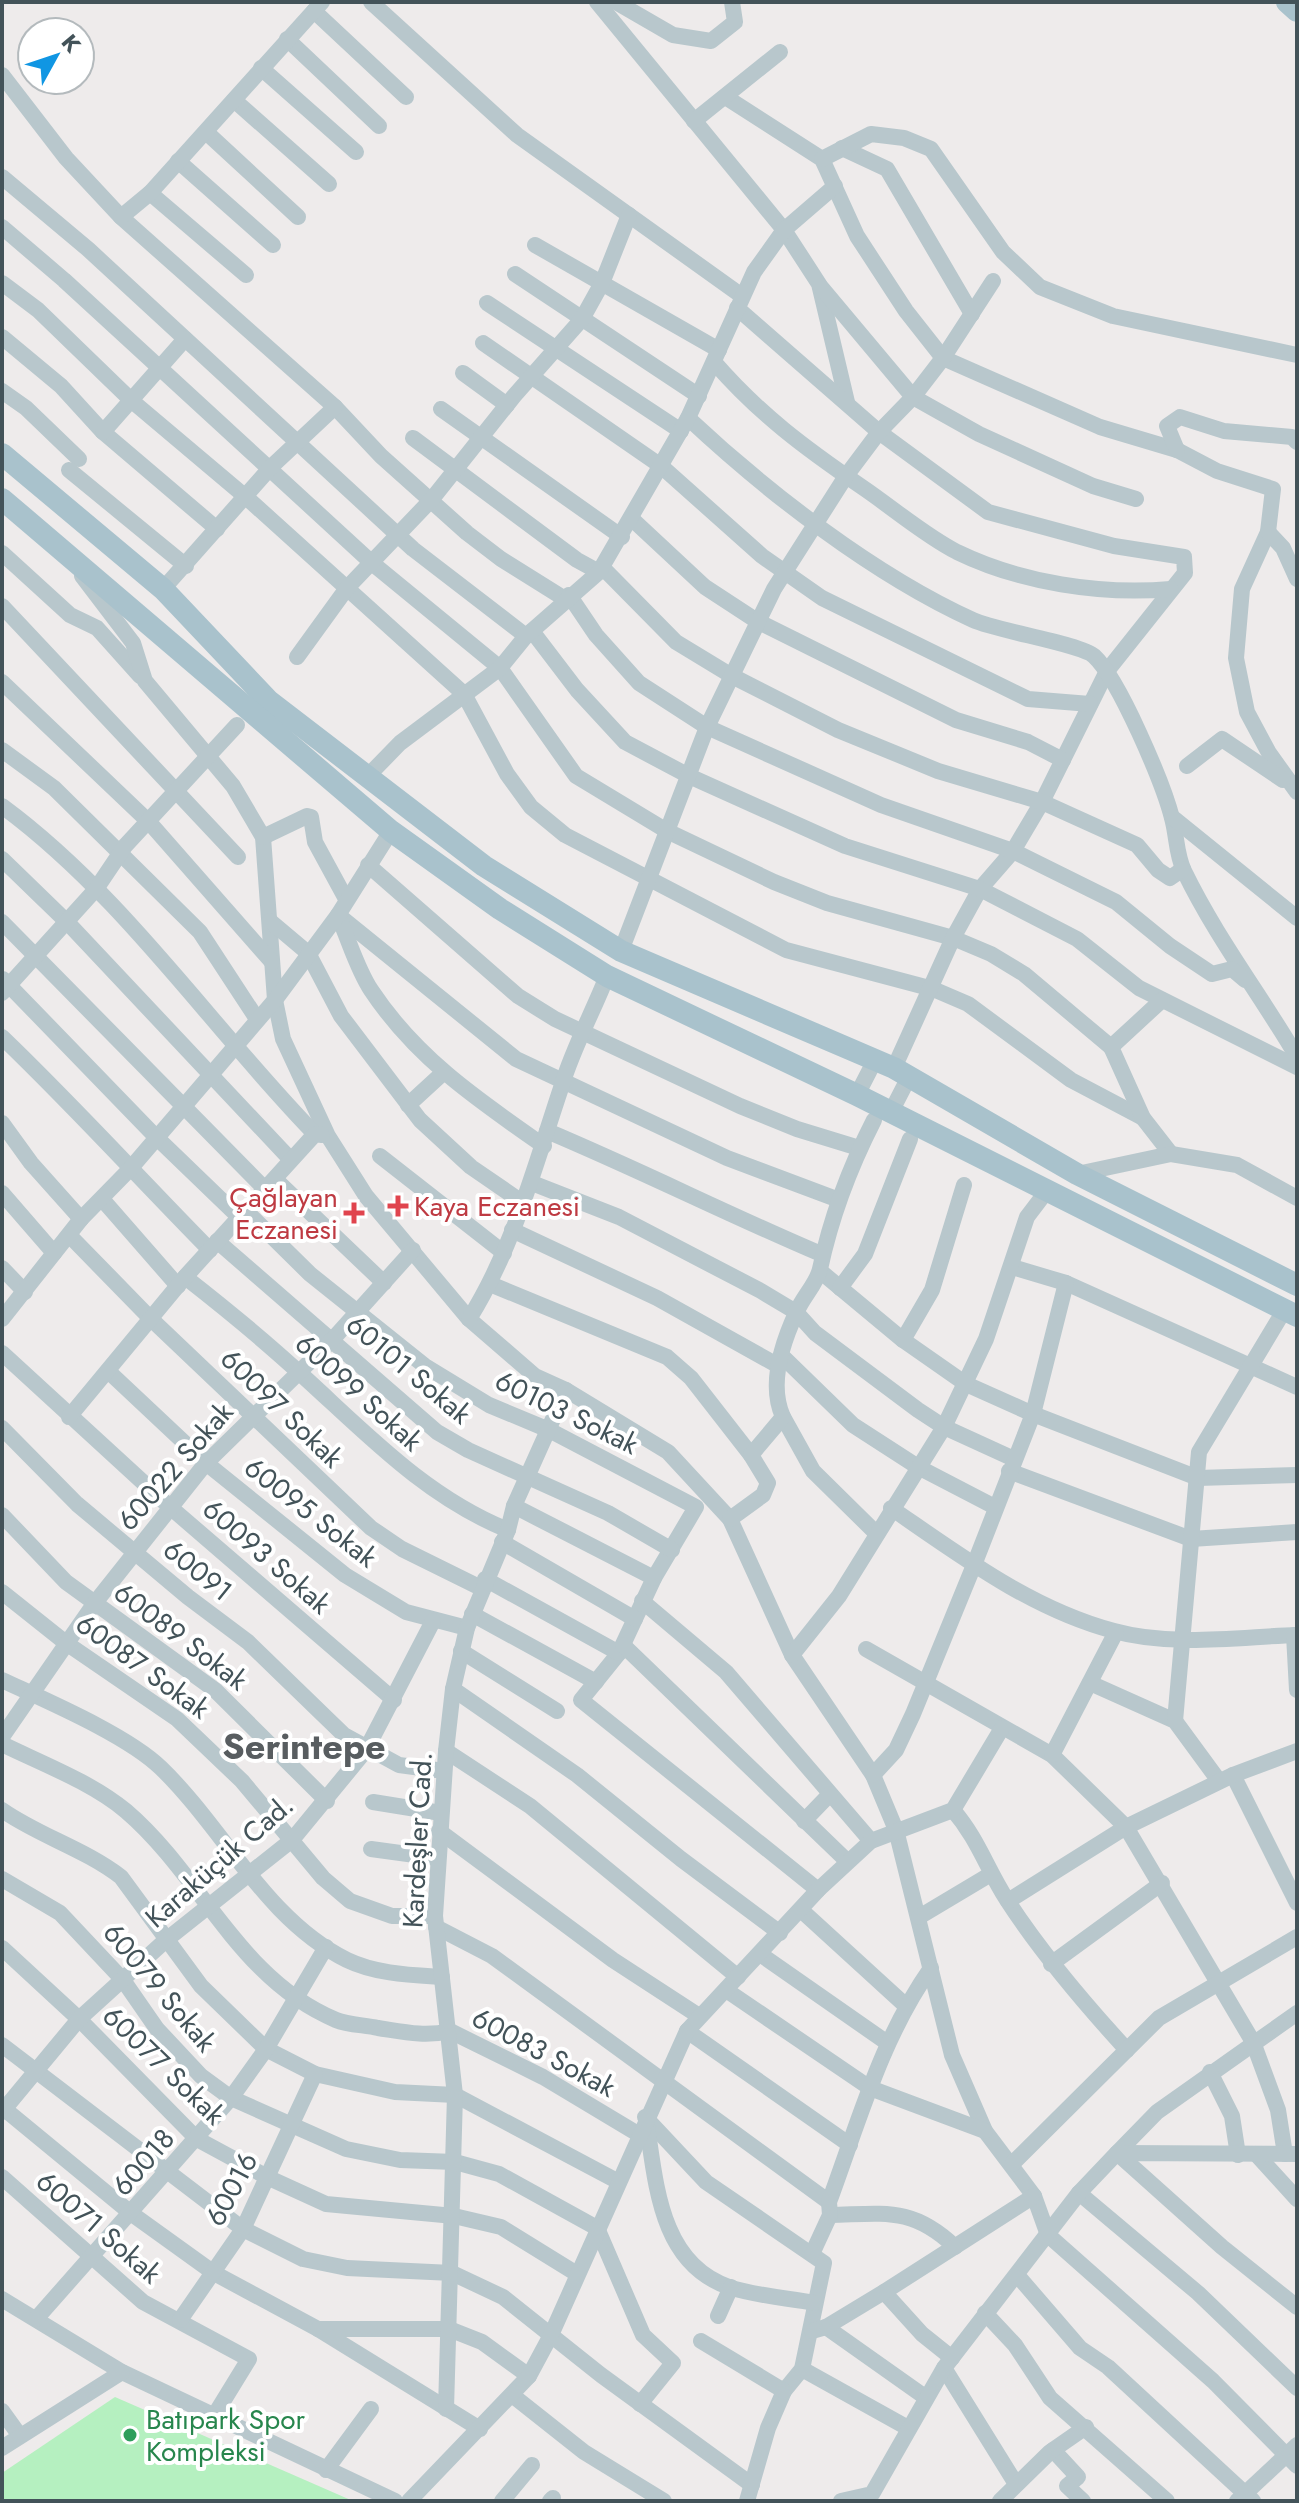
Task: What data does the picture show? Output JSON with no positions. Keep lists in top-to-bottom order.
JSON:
{
  "streets": {
    "street": [
      "60101 Sokak",
      "60099 Sokak",
      "60097 Sokak",
      "60103 Sokak",
      "60022 Sokak",
      "60095 Sokak",
      "60093 Sokak",
      "60091",
      "60089 Sokak",
      "60087 Sokak",
      "Kardeşler Cad.",
      "Karaküçük Cad.",
      "60079 Sokak",
      "60083 Sokak",
      "60077 Sokak",
      "60018",
      "60016",
      "60071 Sokak"
    ]
  },
  "crossings": [
    ["60101 Sokak", "60022 Sokak"],
    ["60101 Sokak", "Kardeşler Cad."],
    ["60099 Sokak", "60022 Sokak"],
    ["60099 Sokak", "Kardeşler Cad."],
    ["60097 Sokak", "60022 Sokak"],
    ["60097 Sokak", "Kardeşler Cad."],
    ["60103 Sokak", "60022 Sokak"],
    ["60103 Sokak", "Kardeşler Cad."],
    ["60022 Sokak", "60095 Sokak"],
    ["60022 Sokak", "60093 Sokak"],
    ["60022 Sokak", "60091"],
    ["60022 Sokak", "60089 Sokak"],
    ["60022 Sokak", "60087 Sokak"],
    ["60095 Sokak", "Kardeşler Cad."],
    ["60095 Sokak", "Karaküçük Cad."],
    ["60093 Sokak", "Karaküçük Cad."],
    ["60091", "Kardeşler Cad."],
    ["60091", "Karaküçük Cad."],
    ["60089 Sokak", "Karaküçük Cad."],
    ["60087 Sokak", "Kardeşler Cad."],
    ["60087 Sokak", "Karaküçük Cad."],
    ["Kardeşler Cad.", "60079 Sokak"],
    ["Kardeşler Cad.", "60083 Sokak"],
    ["Kardeşler Cad.", "60077 Sokak"],
    ["Karaküçük Cad.", "60079 Sokak"],
    ["Karaküçük Cad.", "60083 Sokak"],
    ["Karaküçük Cad.", "60077 Sokak"],
    ["60079 Sokak", "60018"],
    ["60079 Sokak", "60016"],
    ["60083 Sokak", "60018"],
    ["60077 Sokak", "60018"],
    ["60077 Sokak", "60016"],
    ["60018", "60071 Sokak"],
    ["60016", "60071 Sokak"]
  ],
  "districts": ["Serintepe"],
  "places": {
    "health": ["Kaya Eczanesi", "Çağlayan Eczanesi"],
    "other": ["Batıpark Spor Kompleksi"]
  },
  "north": "top right"
}
